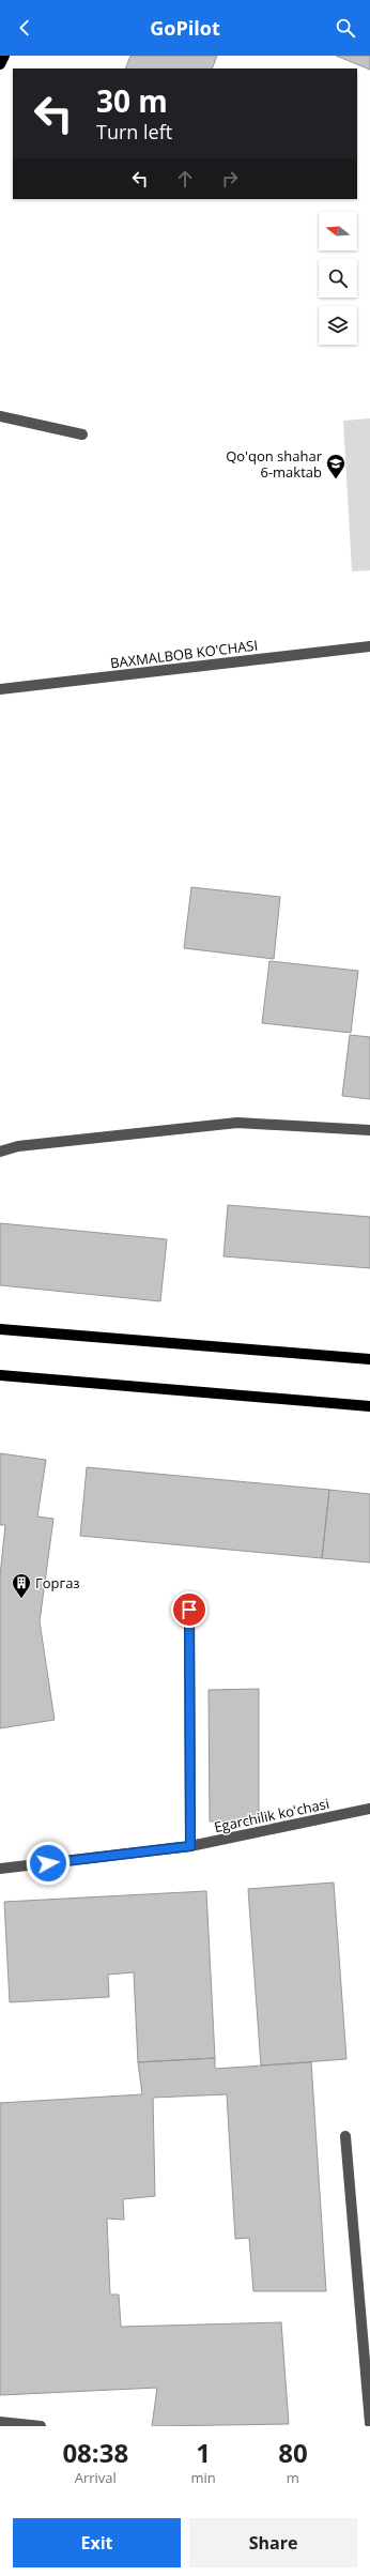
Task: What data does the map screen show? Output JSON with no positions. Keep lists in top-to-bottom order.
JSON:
{
  "streets": {
    "street": ["BAXMALBOB KO'CHASI", "Egarchilik koʻchasi"]
  },
  "places": {
    "school or university": ["Qo'qon shahar 6-maktab"],
    "building": ["Горгаз"]
  },
  "north": "left",
  "page": {
    "header": "GoPilot",
    "turn": ["30 m", "Turn left"],
    "eta": [
      "08:38",
      "Arrival",
      "1",
      "min",
      "80",
      "m"
    ],
    "buttons": ["Exit", "Share"]
  }
}
